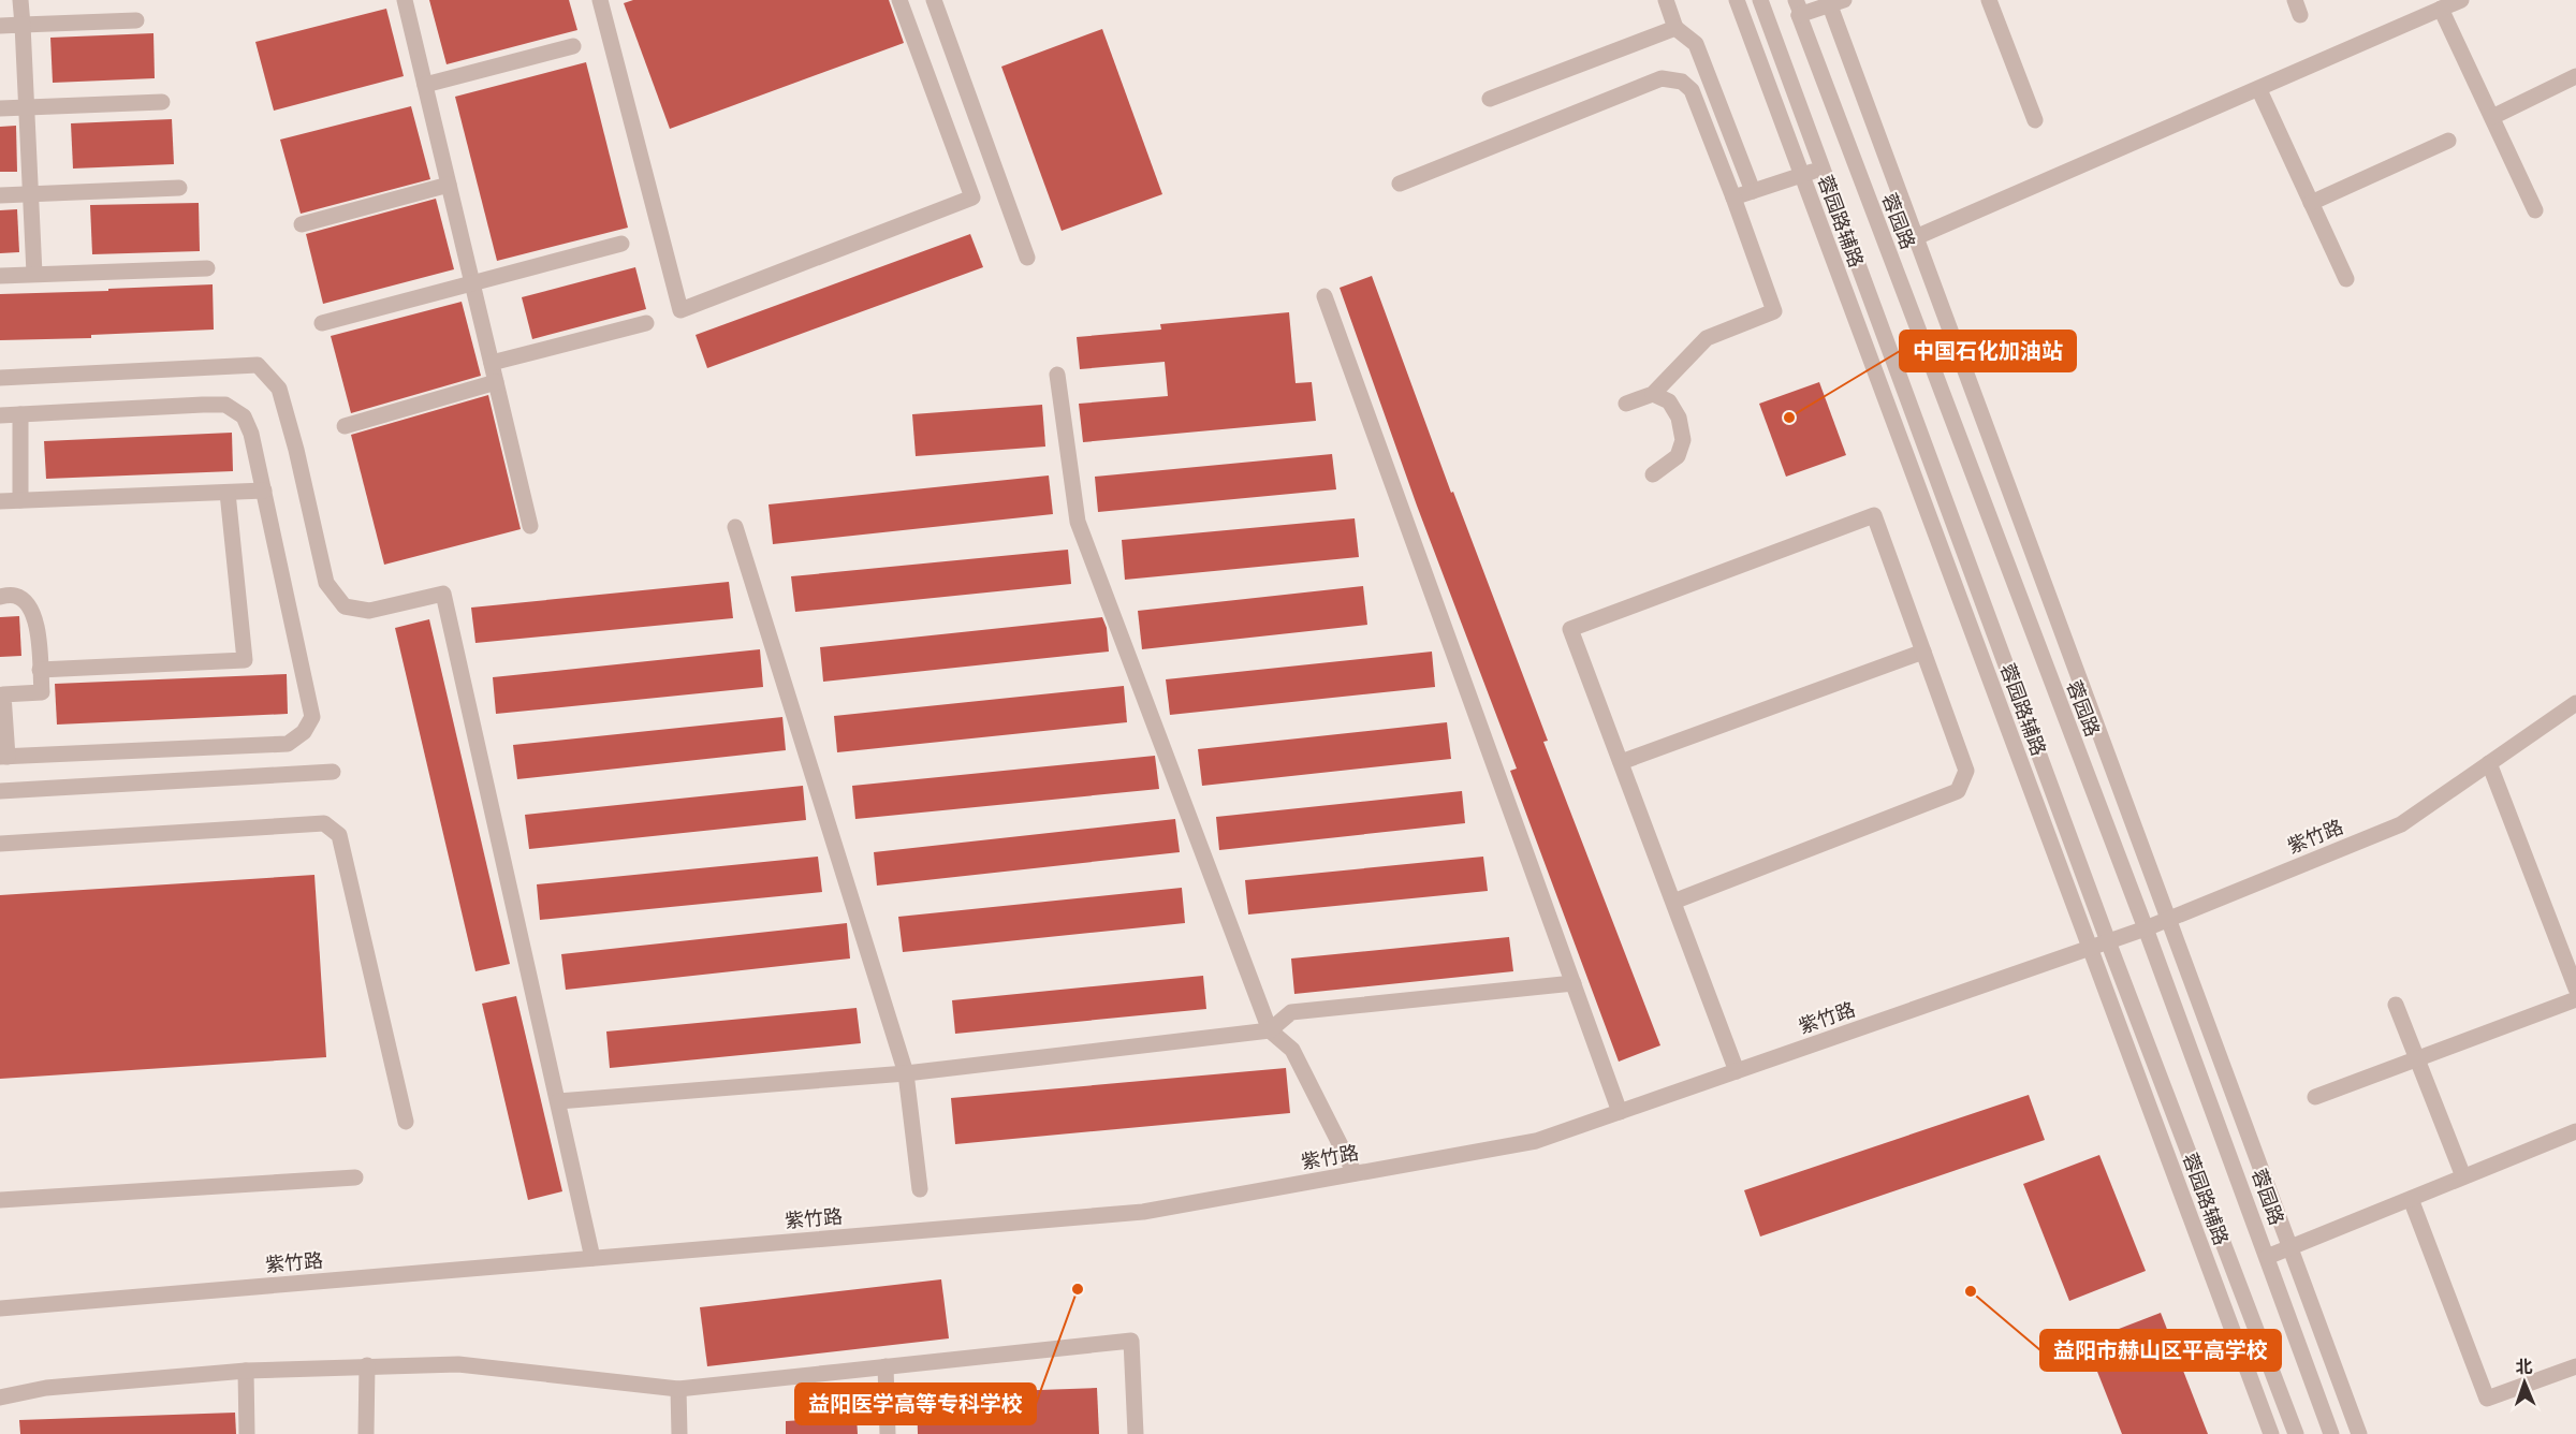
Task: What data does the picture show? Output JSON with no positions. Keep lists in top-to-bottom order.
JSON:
{
  "streets": {
    "street": ["蓉园路辅路", "蓉园路", "紫竹路"]
  },
  "crossings": [
    ["蓉园路辅路", "紫竹路"],
    ["蓉园路", "紫竹路"]
  ],
  "places": ["中国石化加油站", "益阳医学高等专科学校", "益阳市赫山区平高学校"],
  "north": "top"
}
